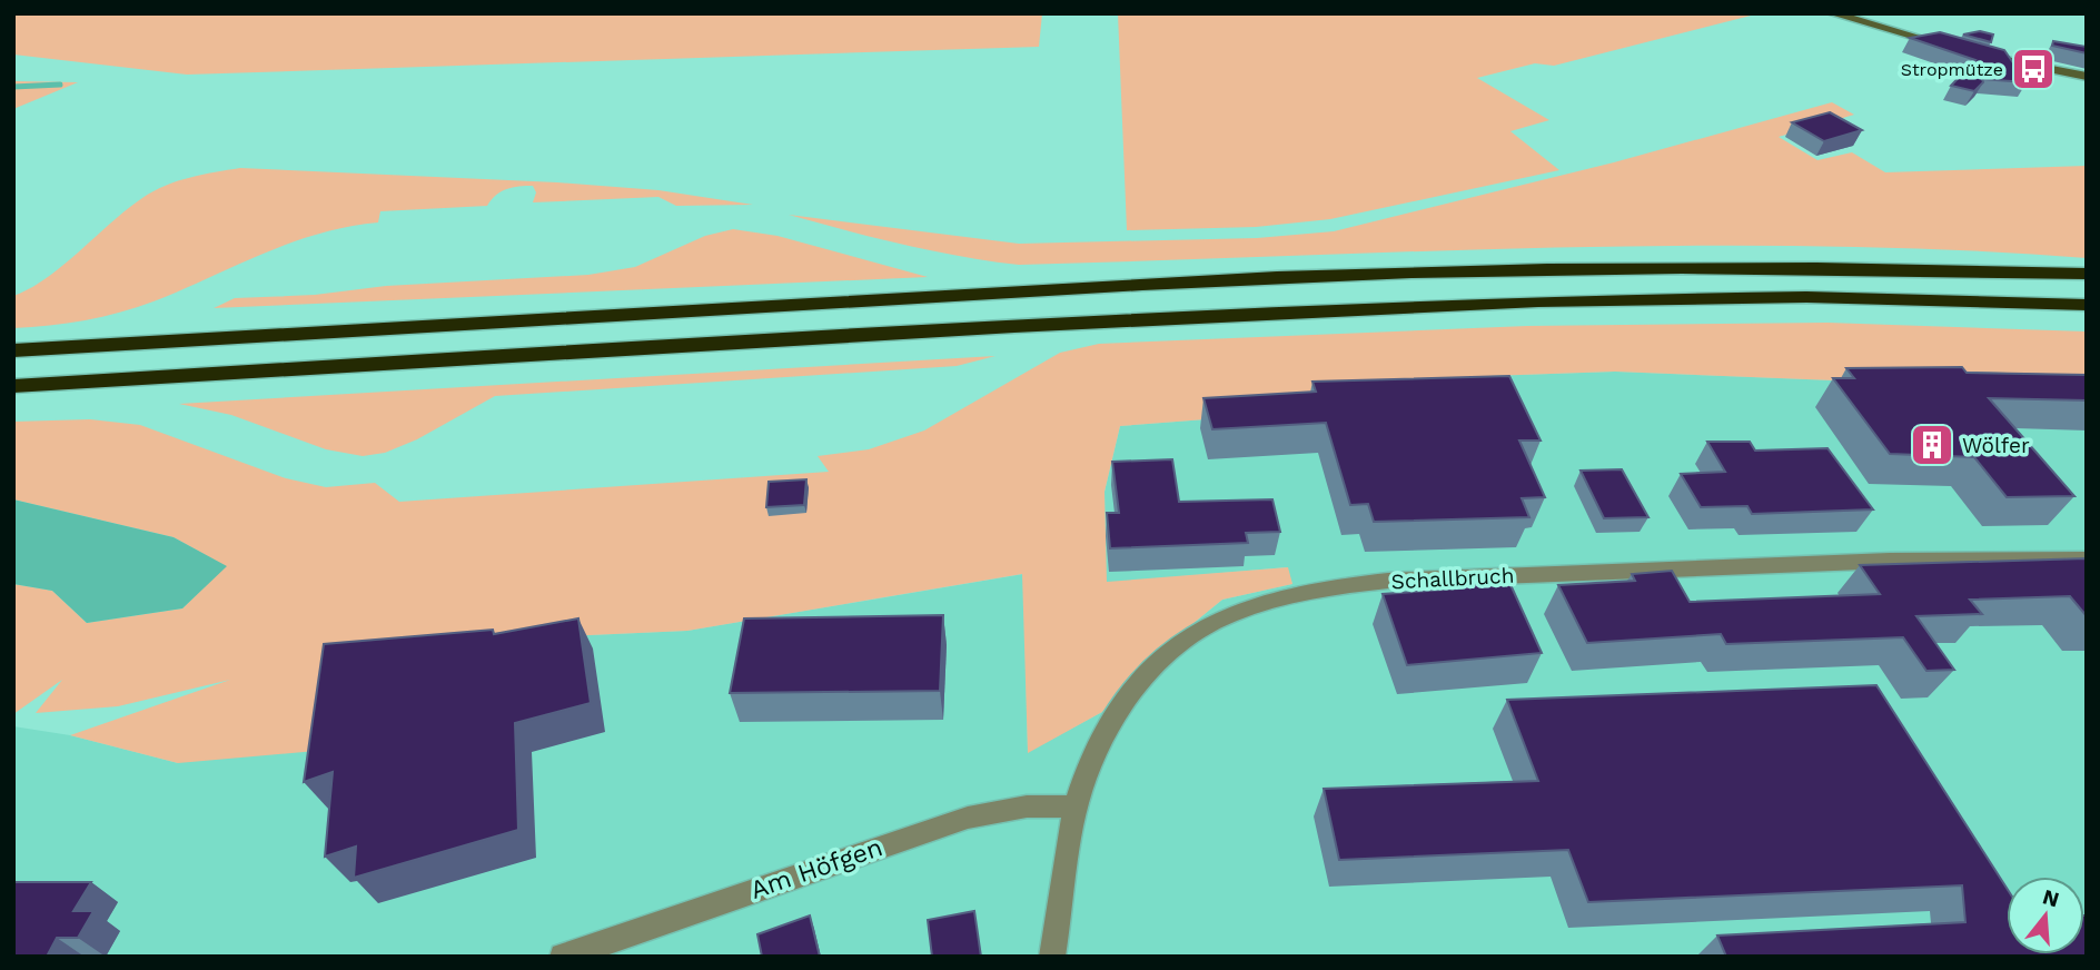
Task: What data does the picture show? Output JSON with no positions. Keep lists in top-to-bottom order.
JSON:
{
  "streets": {
    "street": ["Schallbruch", "Am Höfgen"]
  },
  "crossings": [
    ["Schallbruch", "Am Höfgen"]
  ],
  "places": {
    "bus stop": ["Stropmütze"],
    "building": ["Wölfer"]
  },
  "north": "top"
}
